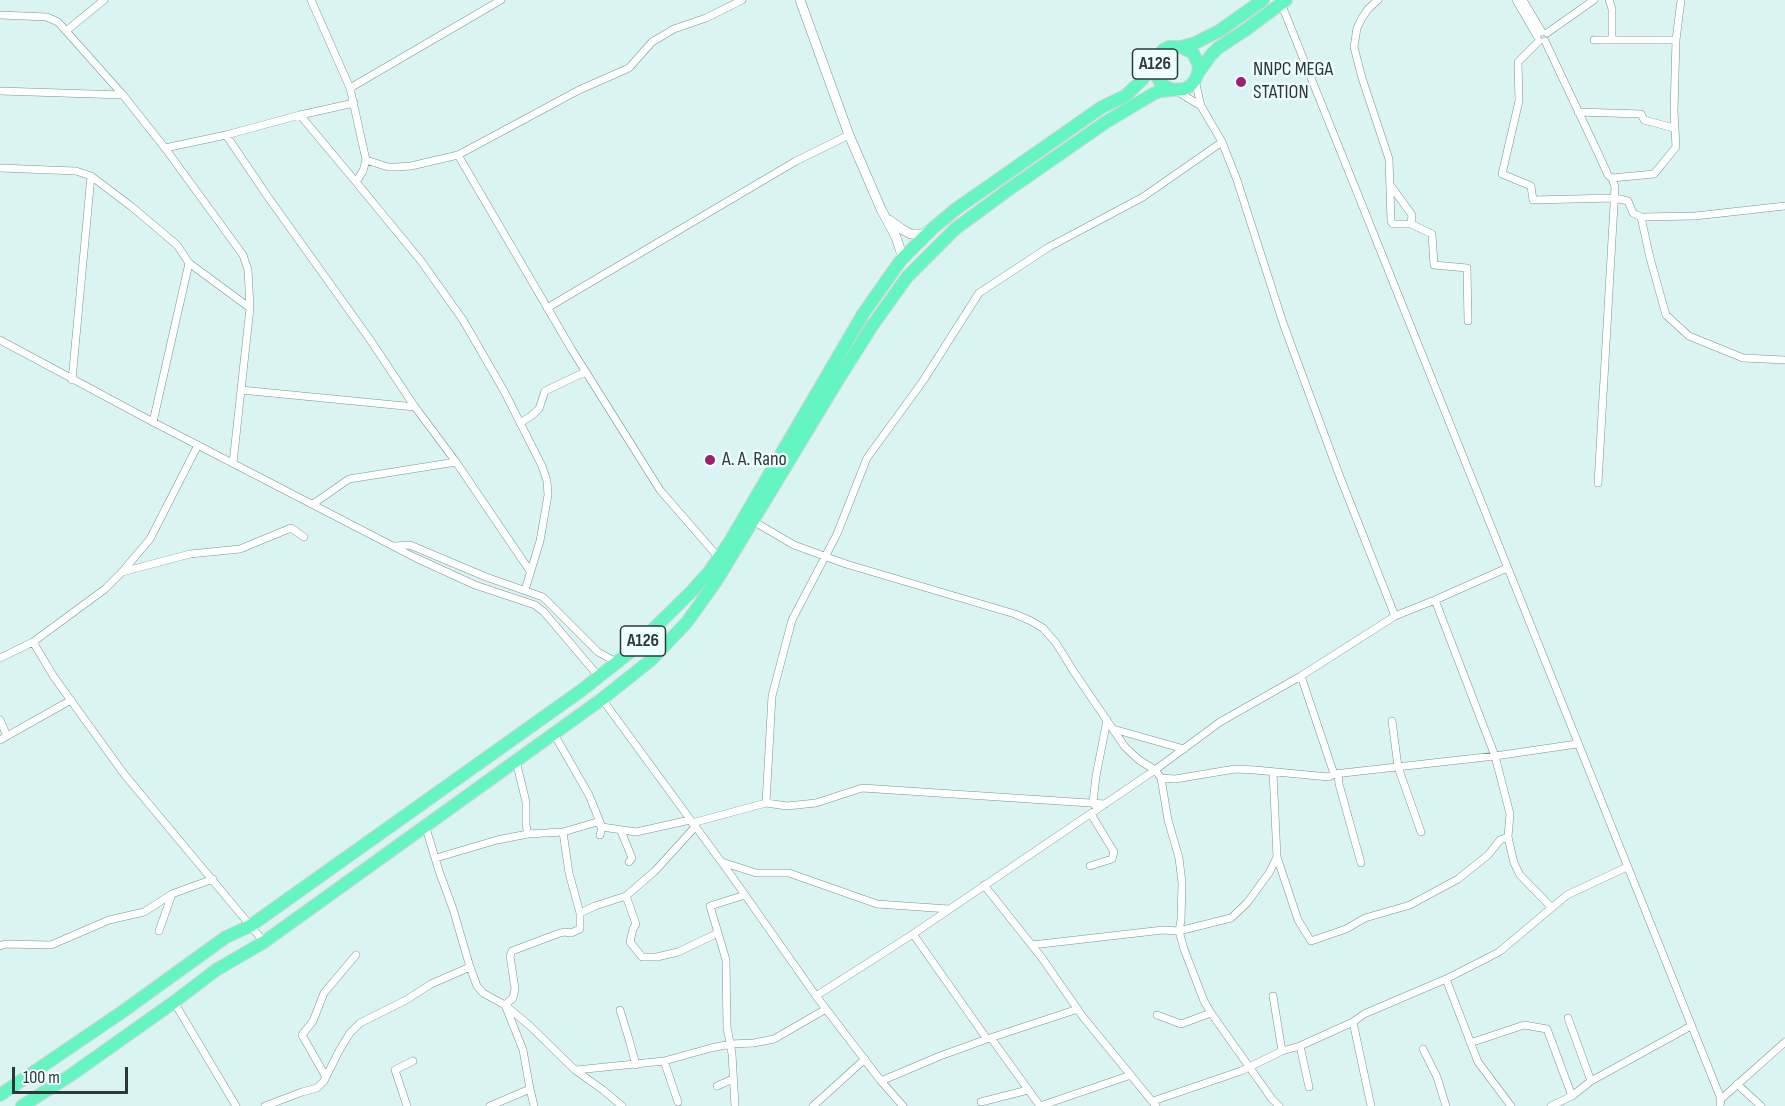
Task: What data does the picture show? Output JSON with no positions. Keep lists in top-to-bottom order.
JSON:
{
  "streets": {
    "highway": ["A126"]
  },
  "places": ["NNPC MEGA STATION", "A. A. Rano"],
  "scale_bar": "100 m"
}
